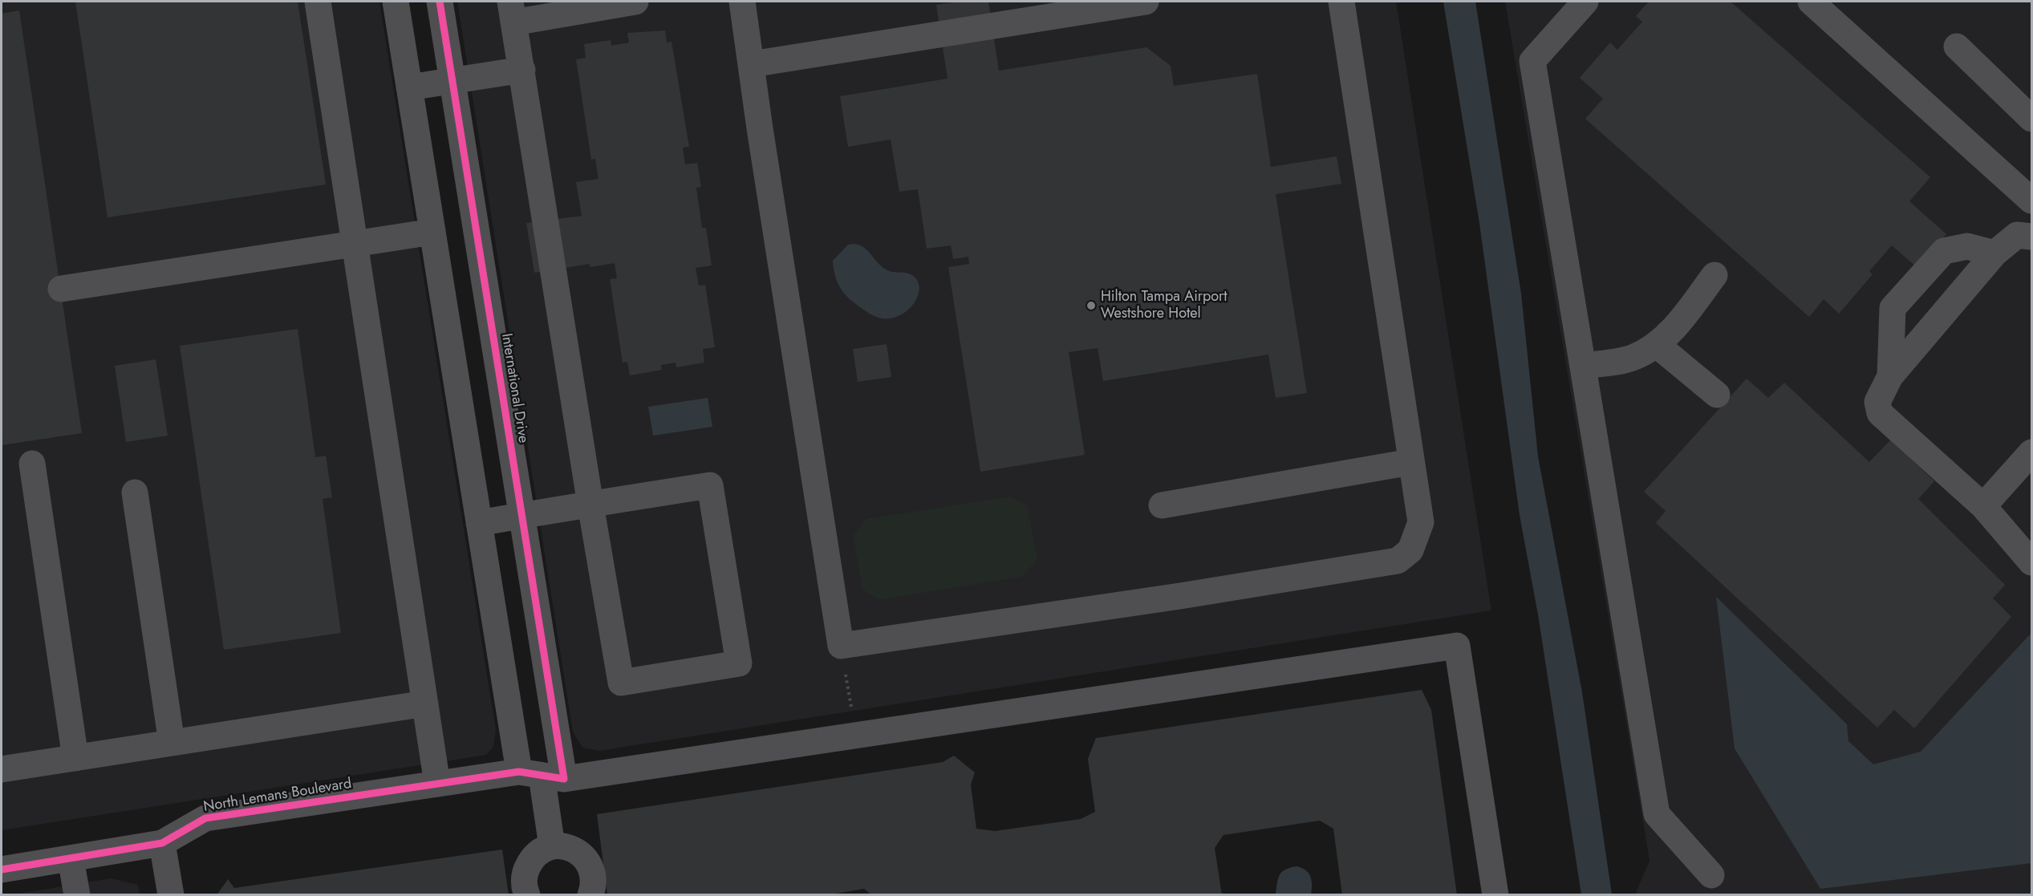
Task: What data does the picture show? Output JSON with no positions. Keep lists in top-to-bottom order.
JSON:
{
  "streets": {
    "street": ["International Drive", "North Lemans Boulevard"]
  },
  "crossings": [
    ["International Drive", "North Lemans Boulevard"]
  ],
  "places": ["Hilton Tampa Airport Westshore Hotel"]
}
